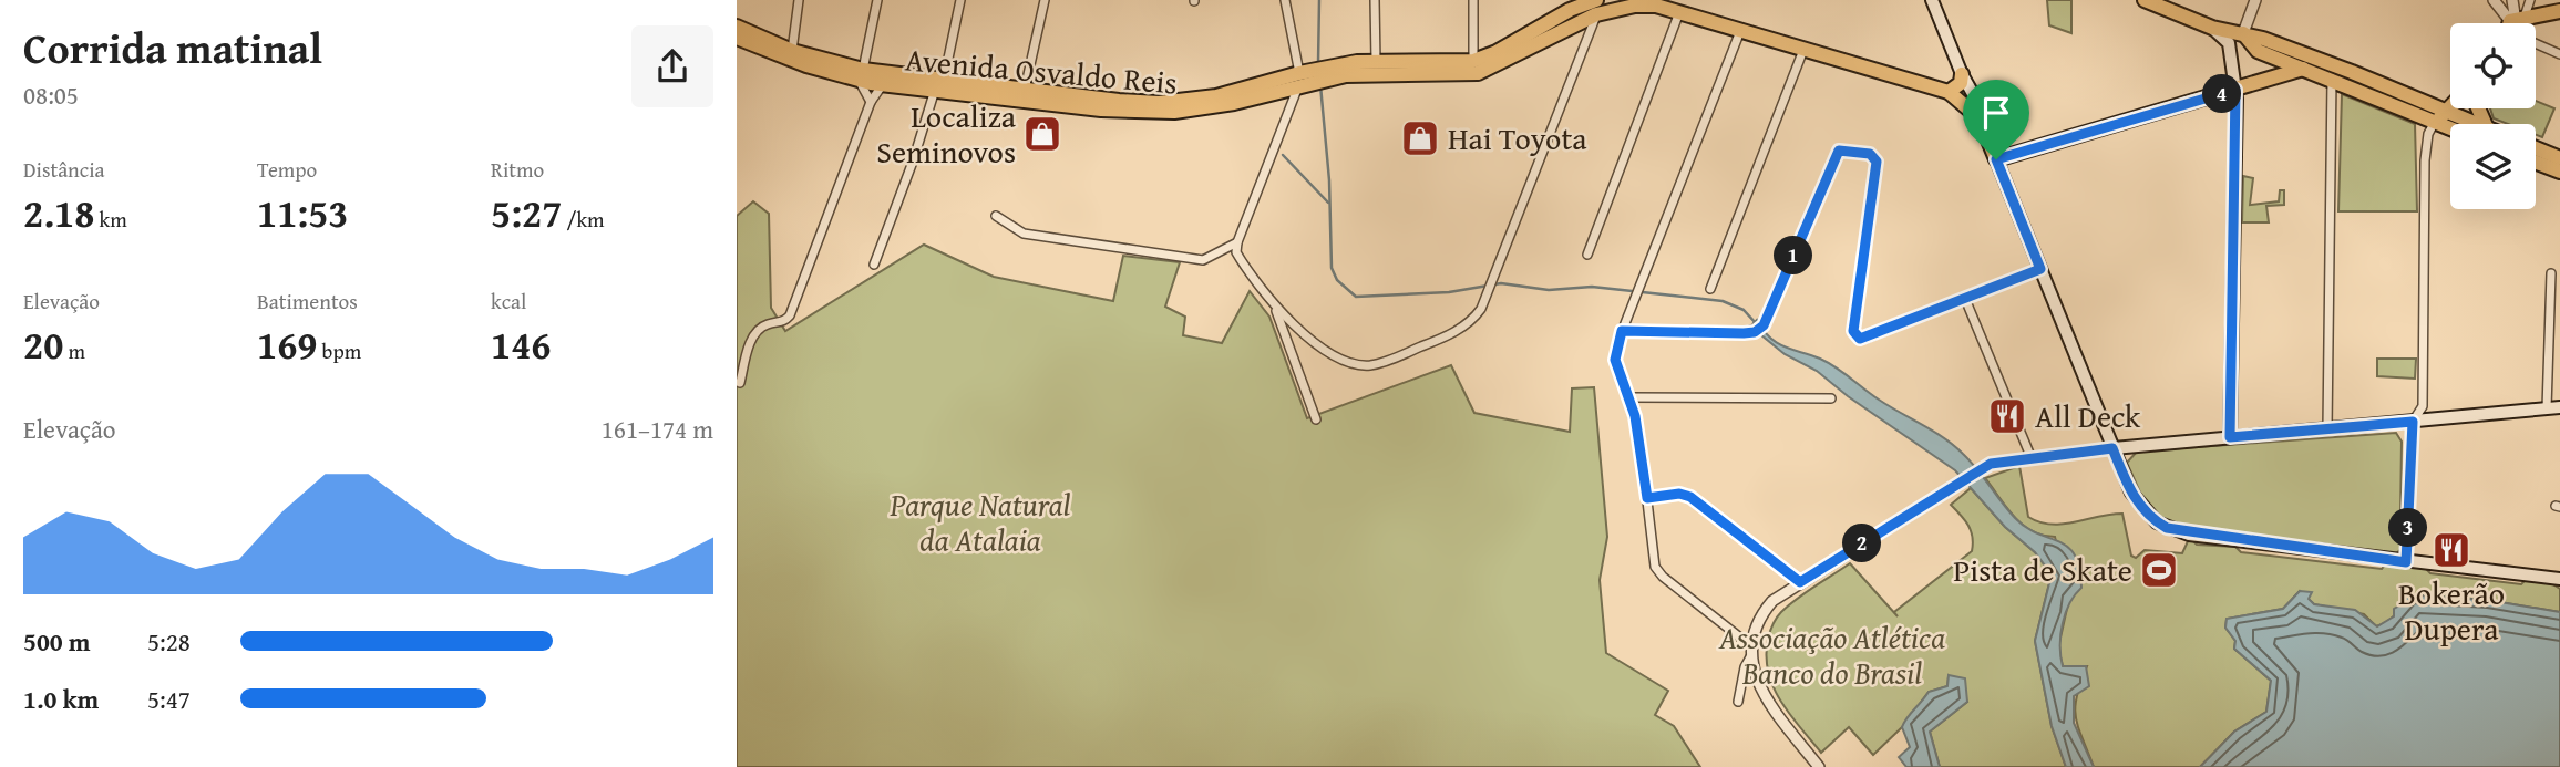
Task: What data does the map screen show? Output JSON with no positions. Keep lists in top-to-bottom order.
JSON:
{
  "streets": {
    "main road": ["Avenida Osvaldo Reis"]
  },
  "parks": ["Parque Natural da Atalaia", "Associação Atlética Banco do Brasil"],
  "places": {
    "shop": ["Localiza Seminovos", "Hai Toyota"],
    "restaurant": ["All Deck", "Bokerão Dupera"],
    "sports": ["Pista de Skate"]
  },
  "page": {
    "heading": ["Corrida matinal", "08:05"],
    "pins": [
      "4",
      "1",
      "3",
      "2"
    ],
    "stats": [
      ["Distância", "2.18 km"],
      ["Tempo", "11:53"],
      ["Ritmo", "5:27 /km"],
      ["Elevação", "20 m"],
      ["Batimentos", "169 bpm"],
      ["kcal", "146"]
    ],
    "chart": ["Elevação", "161–174 m"],
    "list": [
      {
        "name": "500 m",
        "note": "5:28"
      },
      {
        "name": "1.0 km",
        "note": "5:47"
      }
    ]
  }
}
